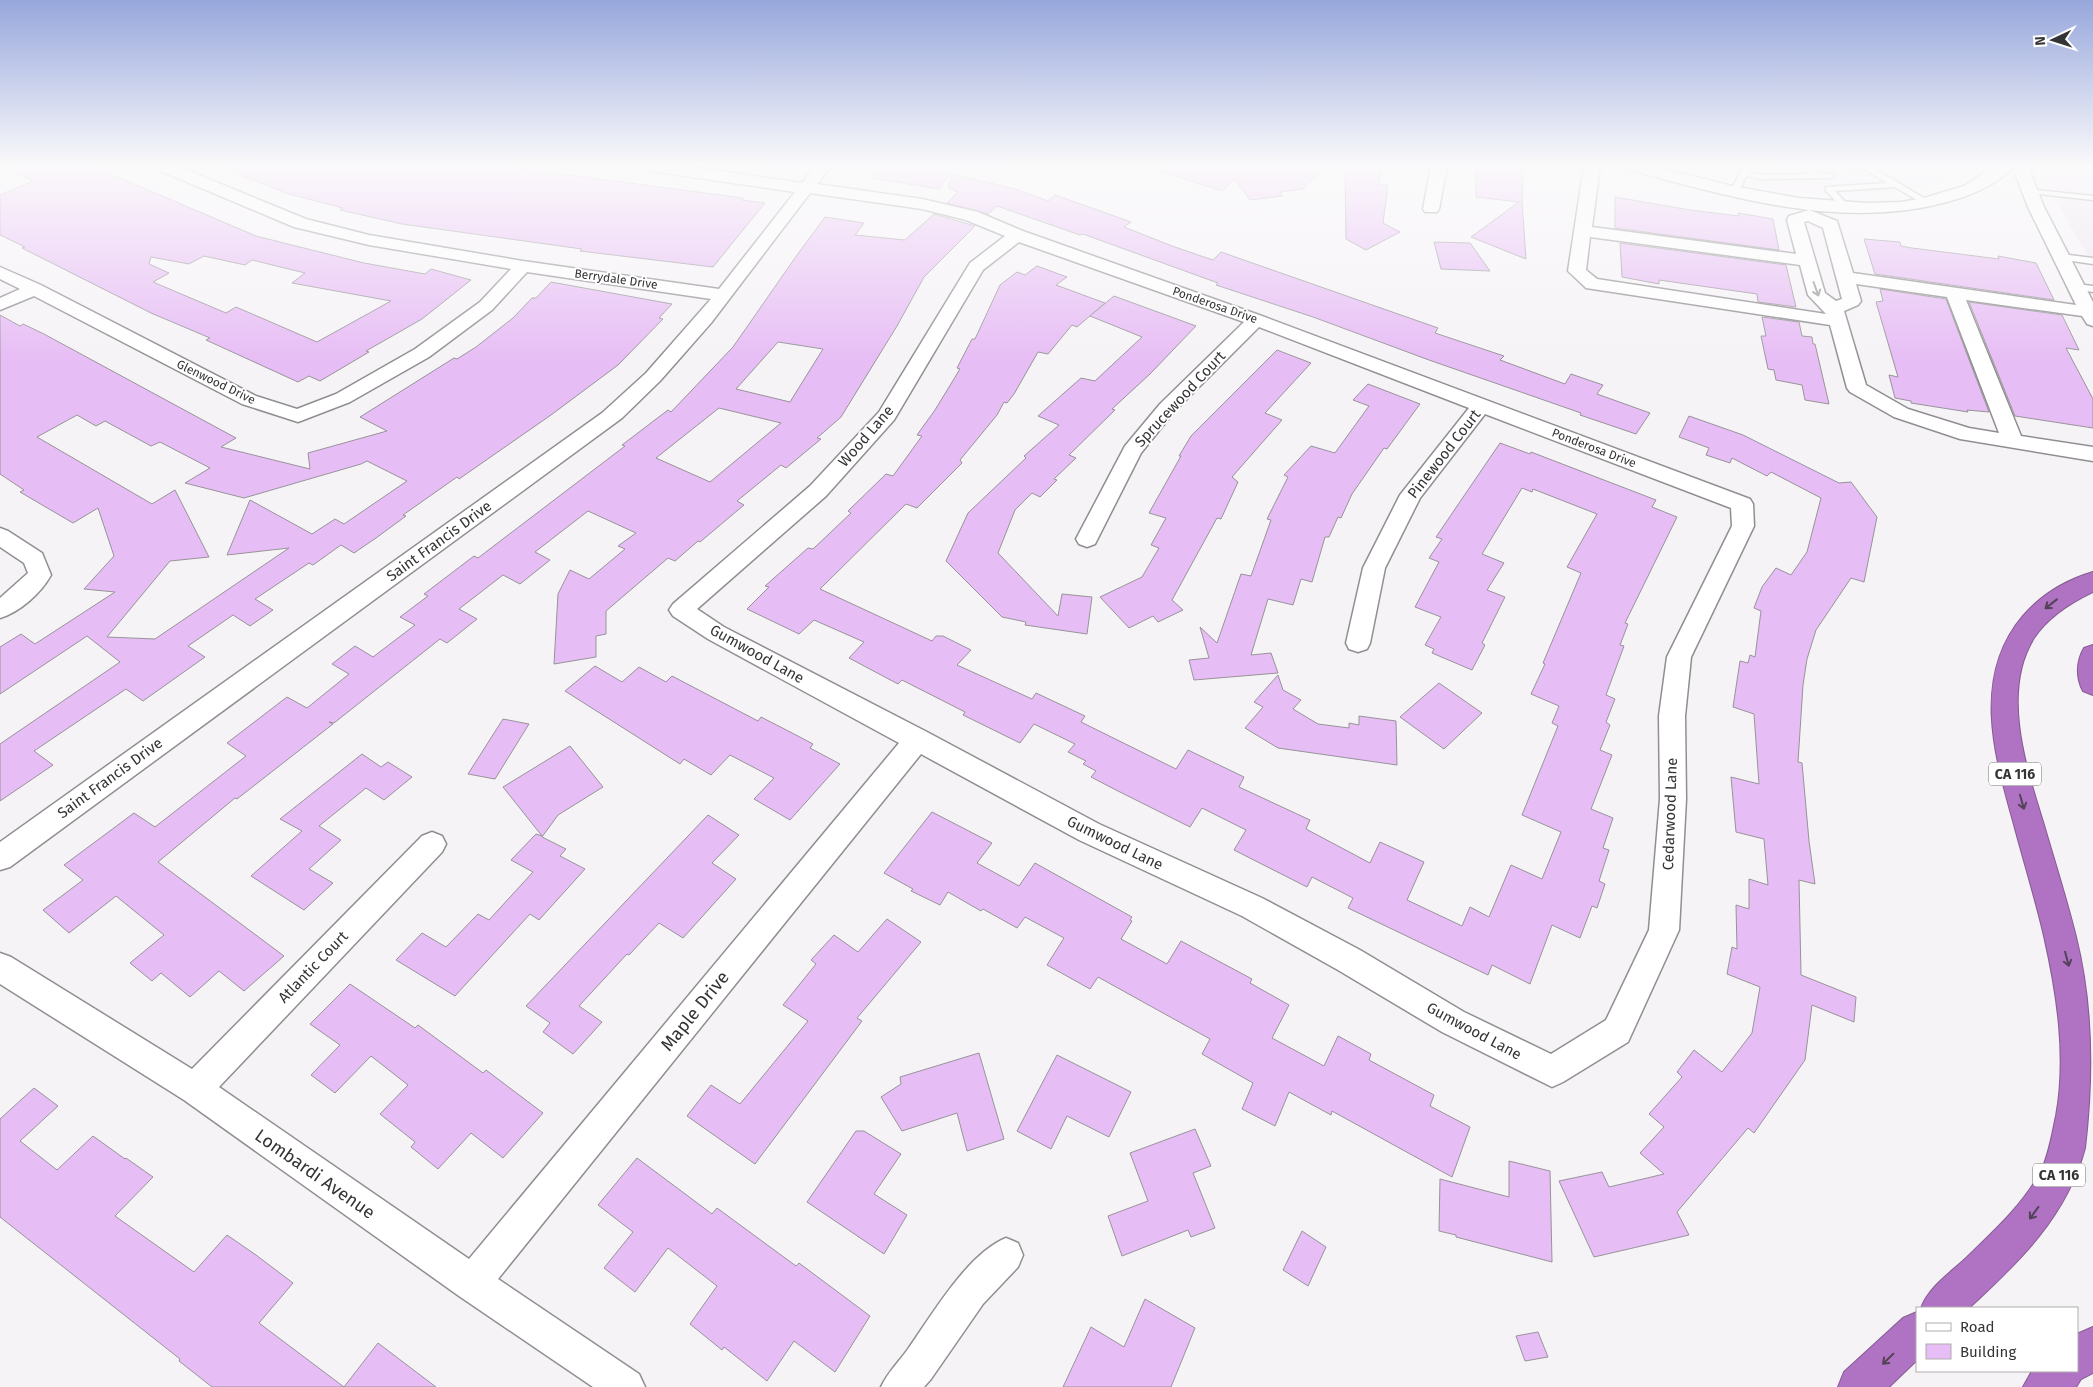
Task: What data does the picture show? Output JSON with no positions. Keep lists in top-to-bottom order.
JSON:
{
  "streets": {
    "highway": ["CA 116"],
    "street": [
      "Berrydale Drive",
      "Ponderosa Drive",
      "Glenwood Drive",
      "Sprucewood Court",
      "Wood Lane",
      "Pinewood Court",
      "Saint Francis Drive",
      "Gumwood Lane",
      "Cedarwood Lane",
      "Atlantic Court",
      "Maple Drive",
      "Lombardi Avenue"
    ]
  },
  "crossings": [
    ["Berrydale Drive", "Glenwood Drive"],
    ["Berrydale Drive", "Saint Francis Drive"],
    ["Ponderosa Drive", "Sprucewood Court"],
    ["Ponderosa Drive", "Wood Lane"],
    ["Ponderosa Drive", "Pinewood Court"],
    ["Ponderosa Drive", "Cedarwood Lane"],
    ["Wood Lane", "Gumwood Lane"],
    ["Gumwood Lane", "Cedarwood Lane"],
    ["Gumwood Lane", "Maple Drive"],
    ["Atlantic Court", "Lombardi Avenue"],
    ["Maple Drive", "Lombardi Avenue"]
  ],
  "legend": ["Road", "Building"],
  "north": "left"
}
